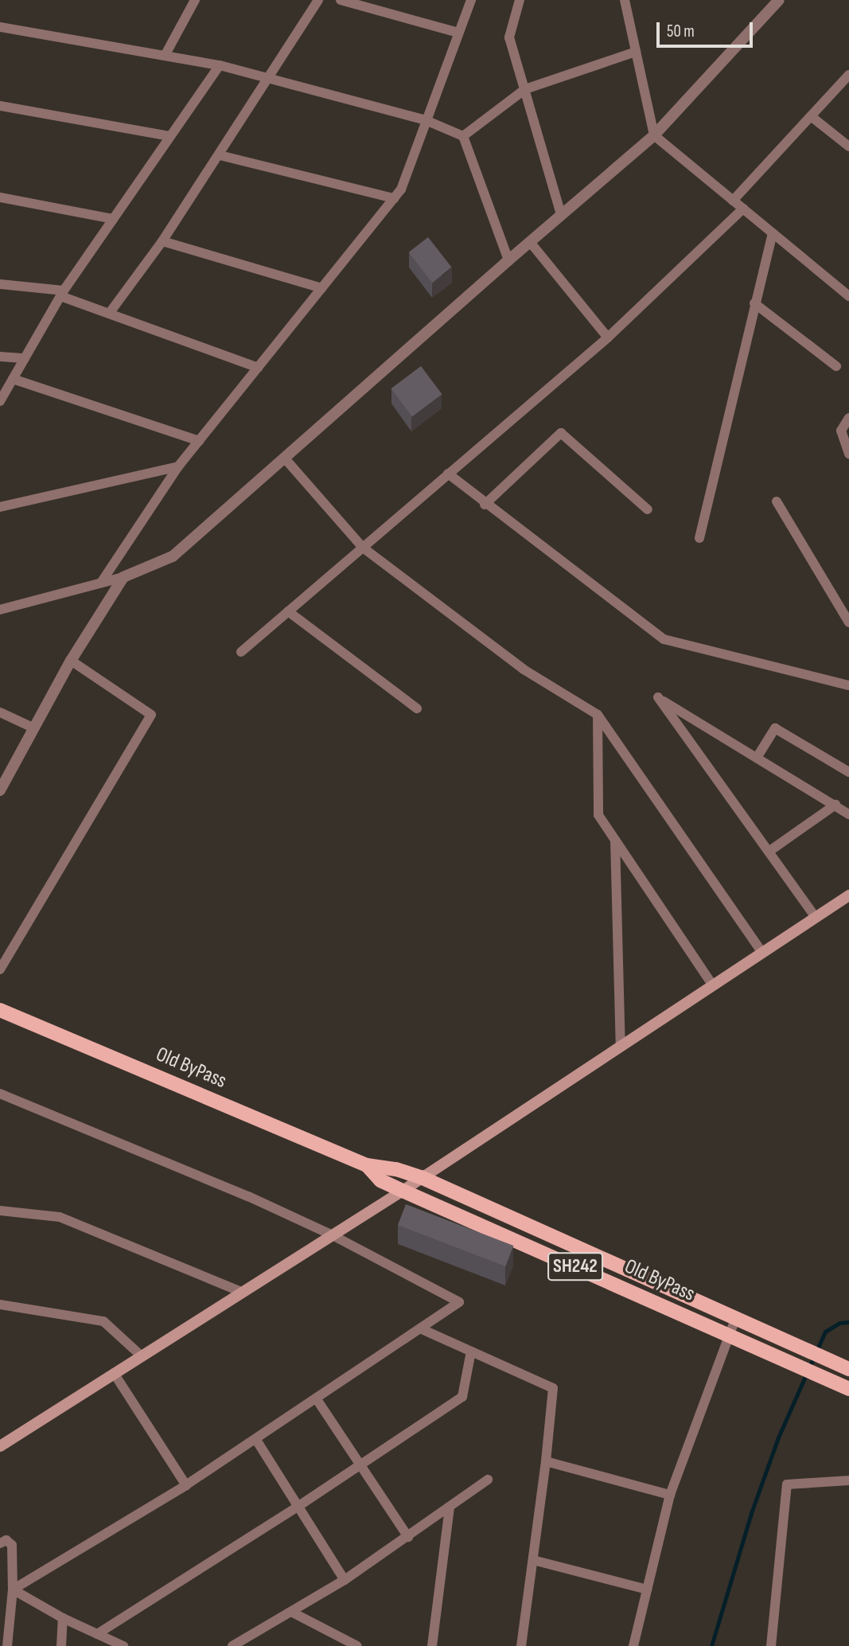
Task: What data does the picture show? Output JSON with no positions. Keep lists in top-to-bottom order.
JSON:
{
  "streets": {
    "main road": ["Old ByPass", "SH242"]
  },
  "scale_bar": "50 m"
}
